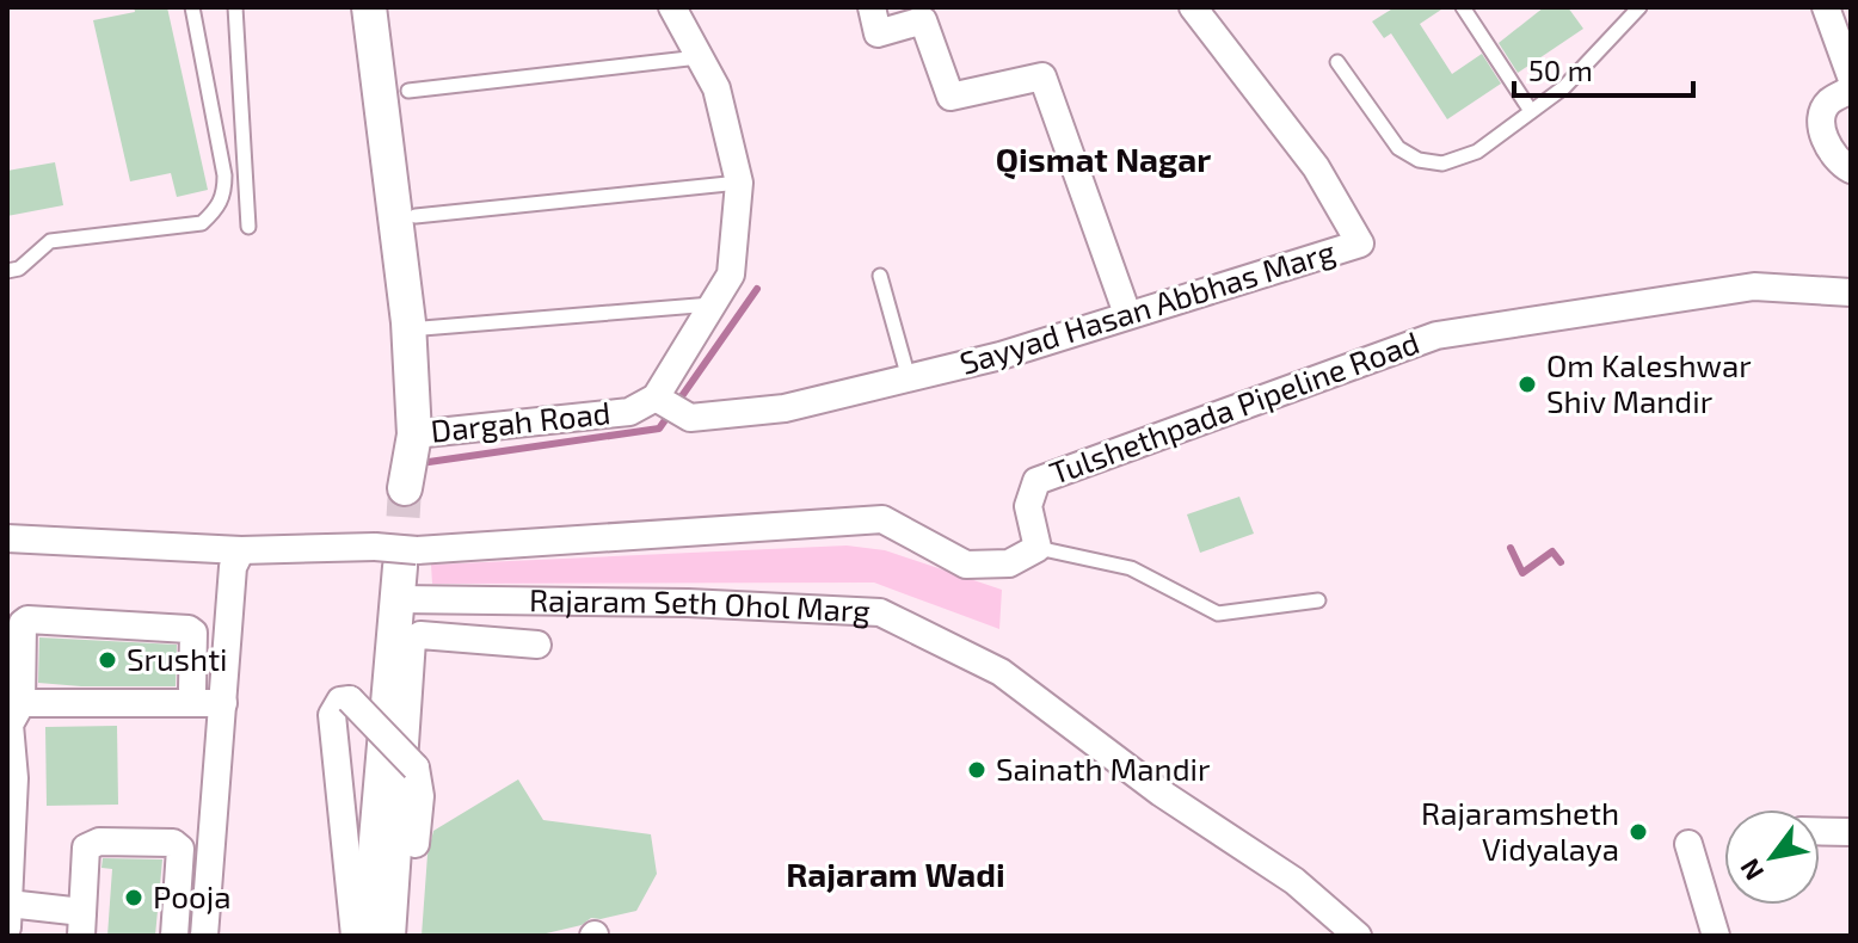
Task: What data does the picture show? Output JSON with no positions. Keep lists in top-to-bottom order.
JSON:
{
  "streets": {
    "street": [
      "Sayyad Hasan Abbhas Marg",
      "Tulshethpada Pipeline Road",
      "Dargah Road",
      "Rajaram Seth Ohol Marg"
    ]
  },
  "crossings": [
    ["Sayyad Hasan Abbhas Marg", "Dargah Road"]
  ],
  "districts": ["Qismat Nagar", "Rajaram Wadi"],
  "places": [
    "Om Kaleshwar Shiv Mandir",
    "Srushti",
    "Sainath Mandir",
    "Rajaramsheth Vidyalaya",
    "Pooja"
  ],
  "scale_bar": "50 m",
  "north": "bottom left"
}
